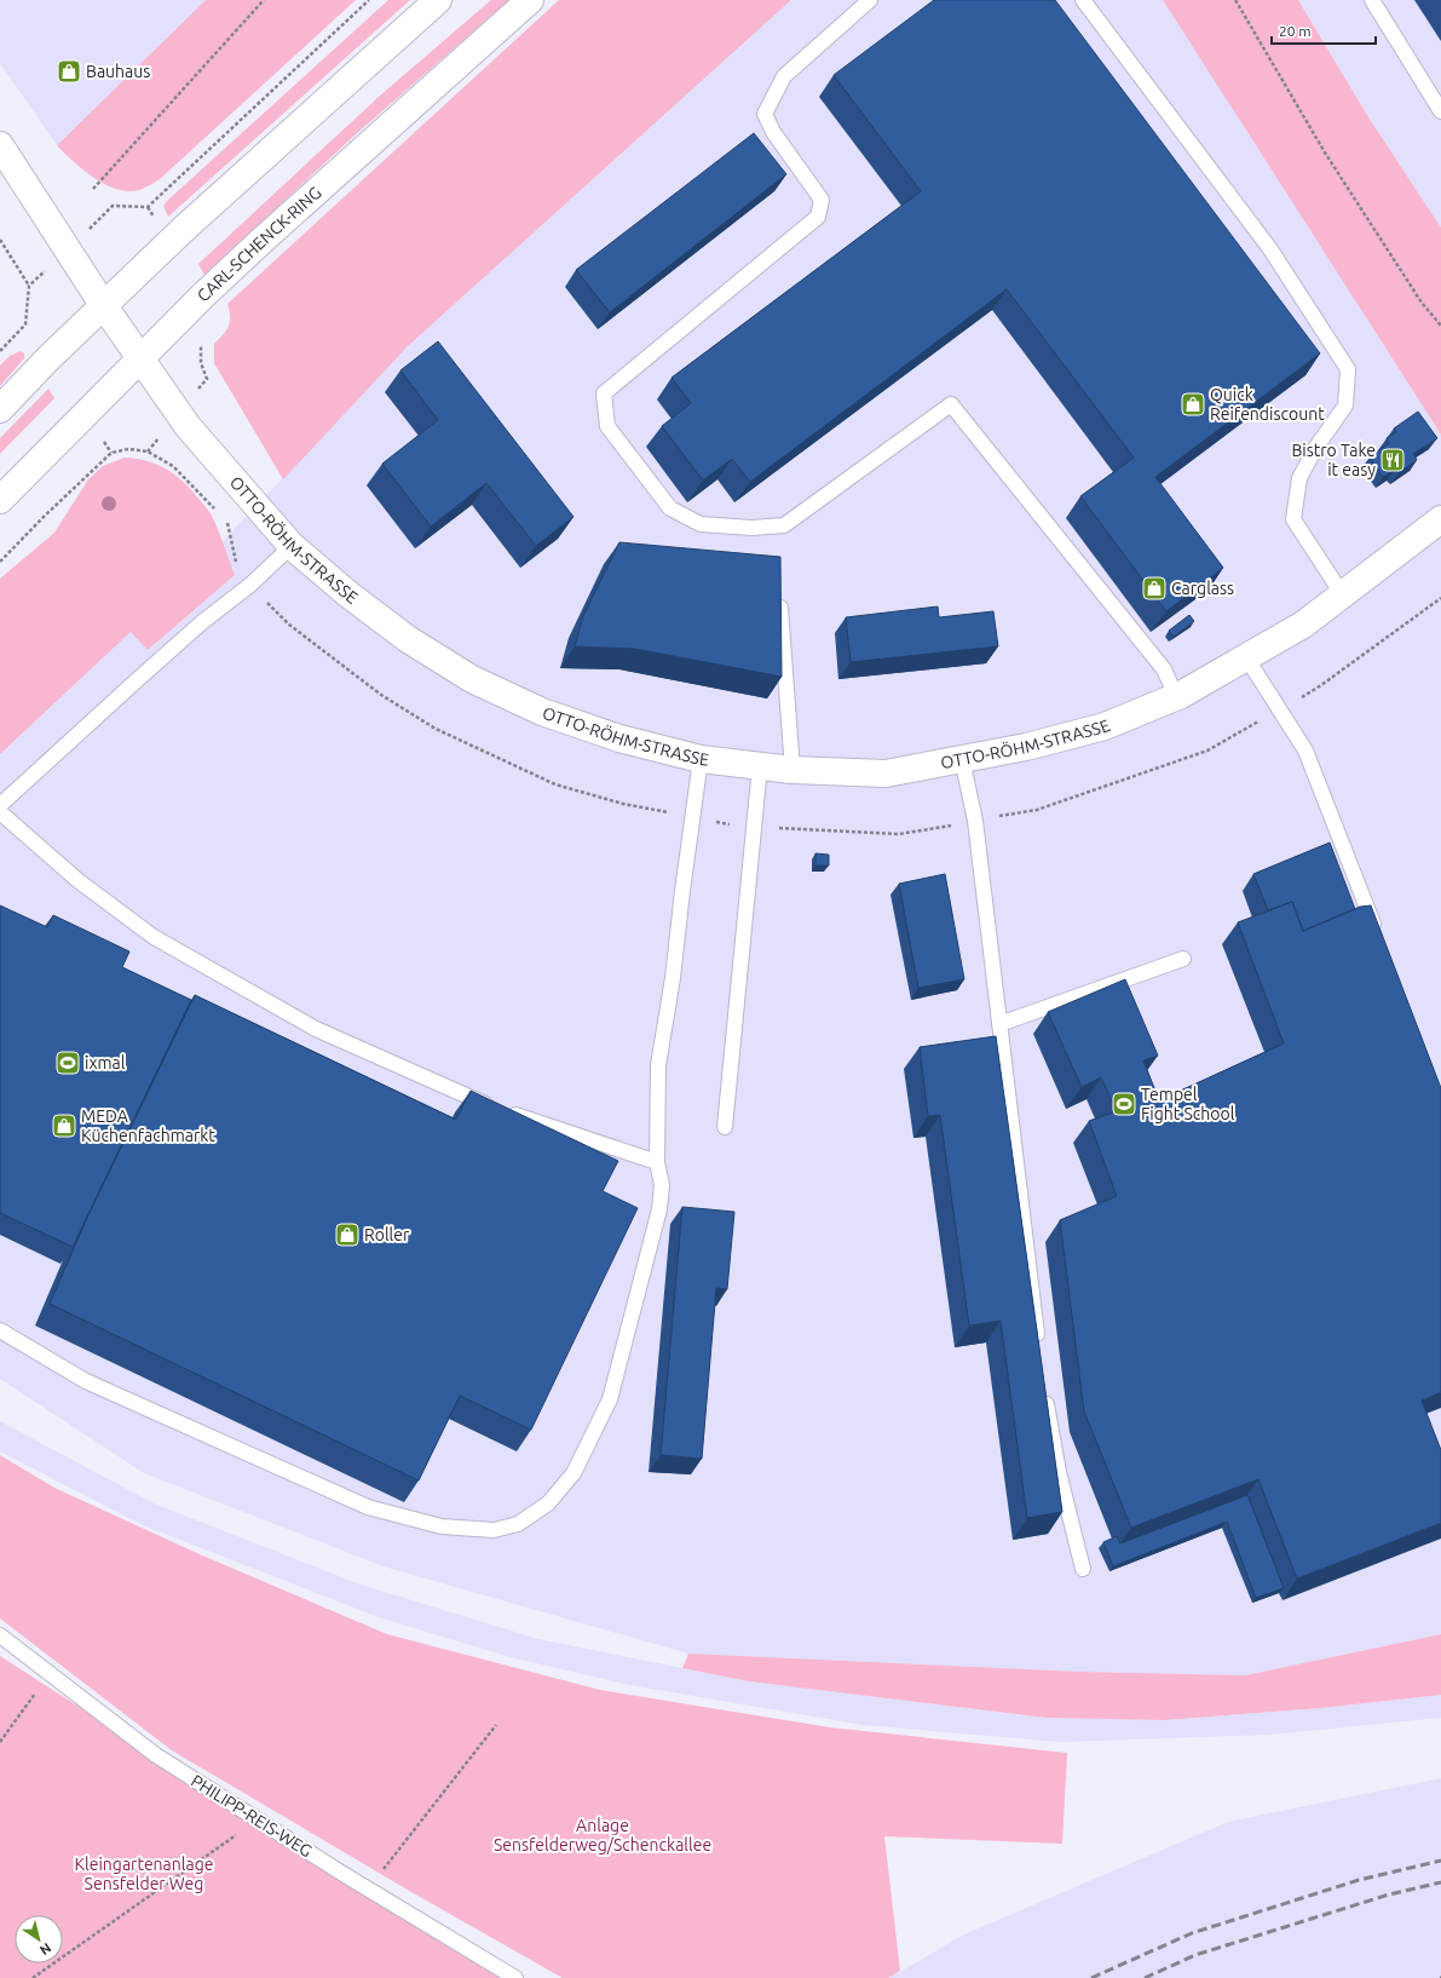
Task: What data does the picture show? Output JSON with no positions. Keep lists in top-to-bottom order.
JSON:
{
  "streets": {
    "street": ["CARL-SCHENCK-RING", "OTTO-RÖHM-STRASSE"],
    "lane": ["PHILIPP-REIS-WEG"]
  },
  "crossings": [
    ["CARL-SCHENCK-RING", "OTTO-RÖHM-STRASSE"]
  ],
  "parks": ["Anlage Sensfelderweg/Schenckallee", "Kleingartenanlage Sensfelder Weg"],
  "places": {
    "shop": [
      "Bauhaus",
      "Quick Reifendiscount",
      "Carglass",
      "MEDA Küchenfachmarkt",
      "Roller"
    ],
    "restaurant": ["Bistro Take it easy"],
    "sports": ["ixmal", "Tempel Fight School"]
  },
  "scale_bar": "20 m",
  "north": "bottom right"
}
